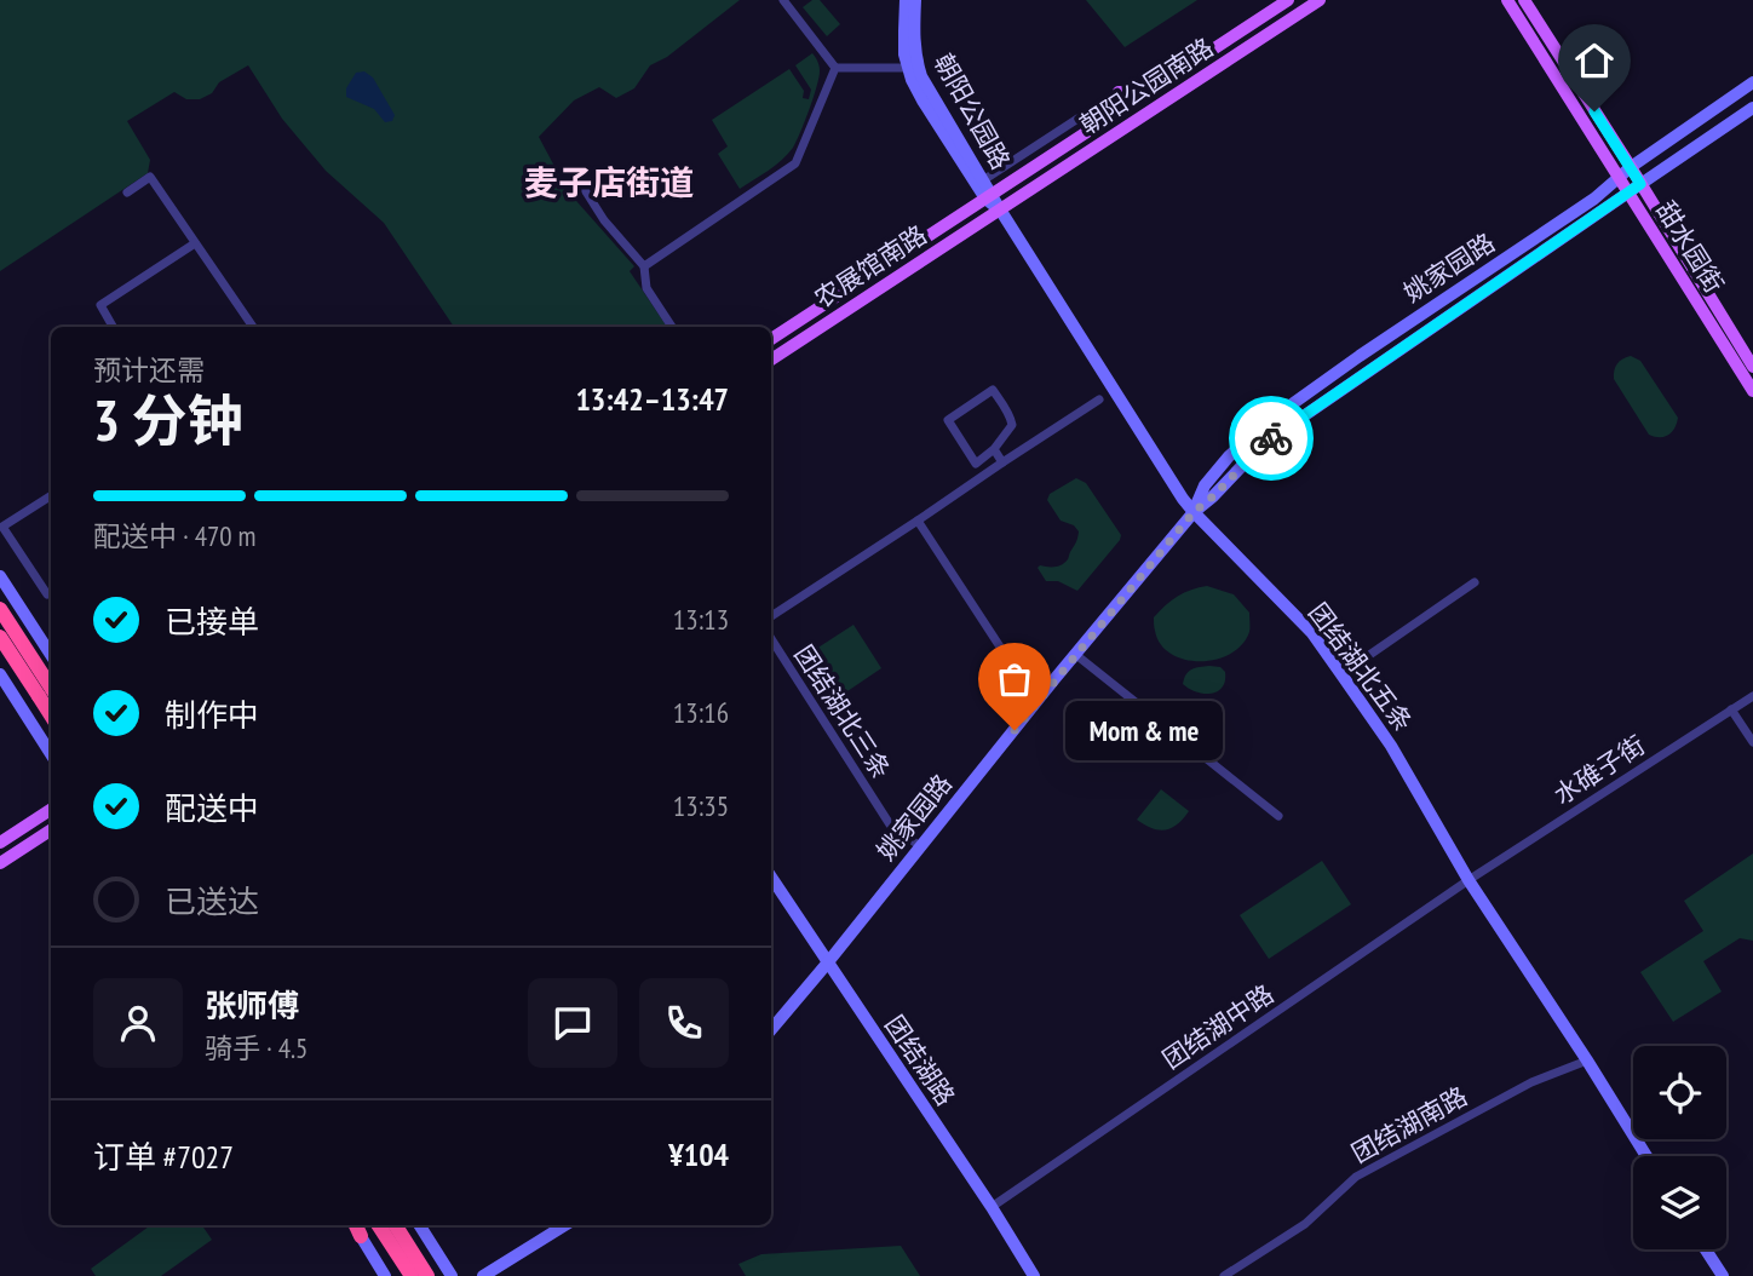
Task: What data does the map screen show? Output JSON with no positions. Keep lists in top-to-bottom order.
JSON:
{
  "streets": {
    "main road": ["朝阳公园南路", "甜水园街", "农展馆南路"],
    "street": [
      "朝阳公园路",
      "姚家园路",
      "团结湖北五条",
      "团结湖北三条",
      "水碓子街",
      "团结湖中路",
      "团结湖路",
      "团结湖南路"
    ]
  },
  "crossings": [
    ["朝阳公园南路", "朝阳公园路"],
    ["朝阳公园南路", "农展馆南路"],
    ["朝阳公园南路", "团结湖北五条"],
    ["朝阳公园路", "农展馆南路"],
    ["朝阳公园路", "团结湖北五条"],
    ["甜水园街", "姚家园路"],
    ["农展馆南路", "团结湖北五条"],
    ["姚家园路", "团结湖北五条"],
    ["姚家园路", "团结湖北三条"],
    ["姚家园路", "团结湖路"],
    ["团结湖北五条", "水碓子街"],
    ["团结湖北五条", "团结湖中路"],
    ["团结湖北五条", "团结湖南路"],
    ["水碓子街", "团结湖中路"],
    ["团结湖中路", "团结湖路"]
  ],
  "districts": ["麦子店街道"],
  "places": ["Mom & me"],
  "page": {
    "heading": ["3 分钟", "预计还需", "13:42–13:47"],
    "panel": [
      "张师傅",
      "骑手 · 4.5",
      "订单 #7027",
      "¥104"
    ],
    "bar": "配送中 · 470 m",
    "list": [
      ["已接单", "13:13"],
      ["制作中", "13:16"],
      ["配送中", "13:35"],
      "已送达"
    ],
    "bubble": "Mom & me"
  }
}
